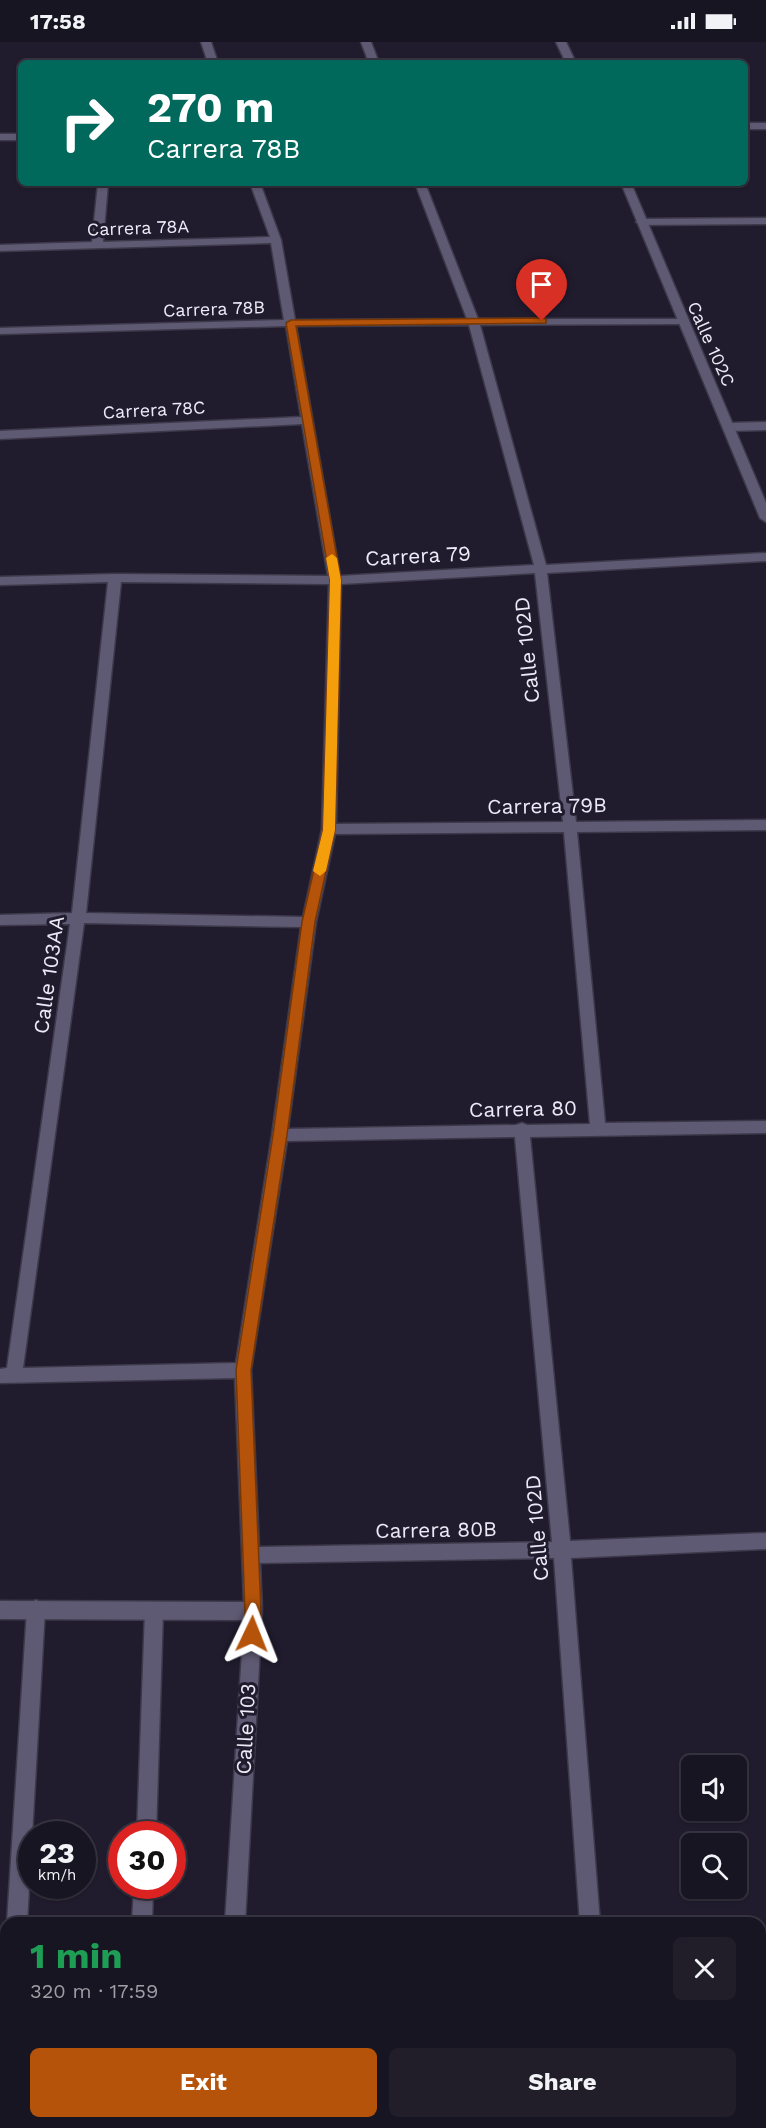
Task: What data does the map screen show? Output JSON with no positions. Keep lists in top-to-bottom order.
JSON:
{
  "streets": {
    "street": [
      "Carrera 78A",
      "Carrera 78B",
      "Calle 102C",
      "Carrera 78C",
      "Carrera 79",
      "Calle 102D",
      "Carrera 79B",
      "Calle 103AA",
      "Carrera 80",
      "Carrera 80B",
      "Calle 103"
    ]
  },
  "crossings": [
    ["Carrera 78A", "Calle 103"],
    ["Carrera 78B", "Calle 102C"],
    ["Carrera 78B", "Calle 102D"],
    ["Carrera 78B", "Calle 103"],
    ["Carrera 78C", "Calle 103"],
    ["Carrera 79", "Calle 102D"],
    ["Carrera 79", "Calle 103AA"],
    ["Carrera 79", "Calle 103"],
    ["Calle 102D", "Carrera 79B"],
    ["Calle 102D", "Carrera 80"],
    ["Calle 102D", "Carrera 80B"],
    ["Carrera 79B", "Calle 103"],
    ["Carrera 80", "Calle 103"],
    ["Carrera 80B", "Calle 103"]
  ],
  "page": {
    "status": "17:58",
    "turn": ["270 m", "Carrera 78B"],
    "speed": "23 km/h",
    "limit": "30",
    "heading": ["1 min", "320 m · 17:59"],
    "buttons": ["Exit", "Share"]
  }
}
